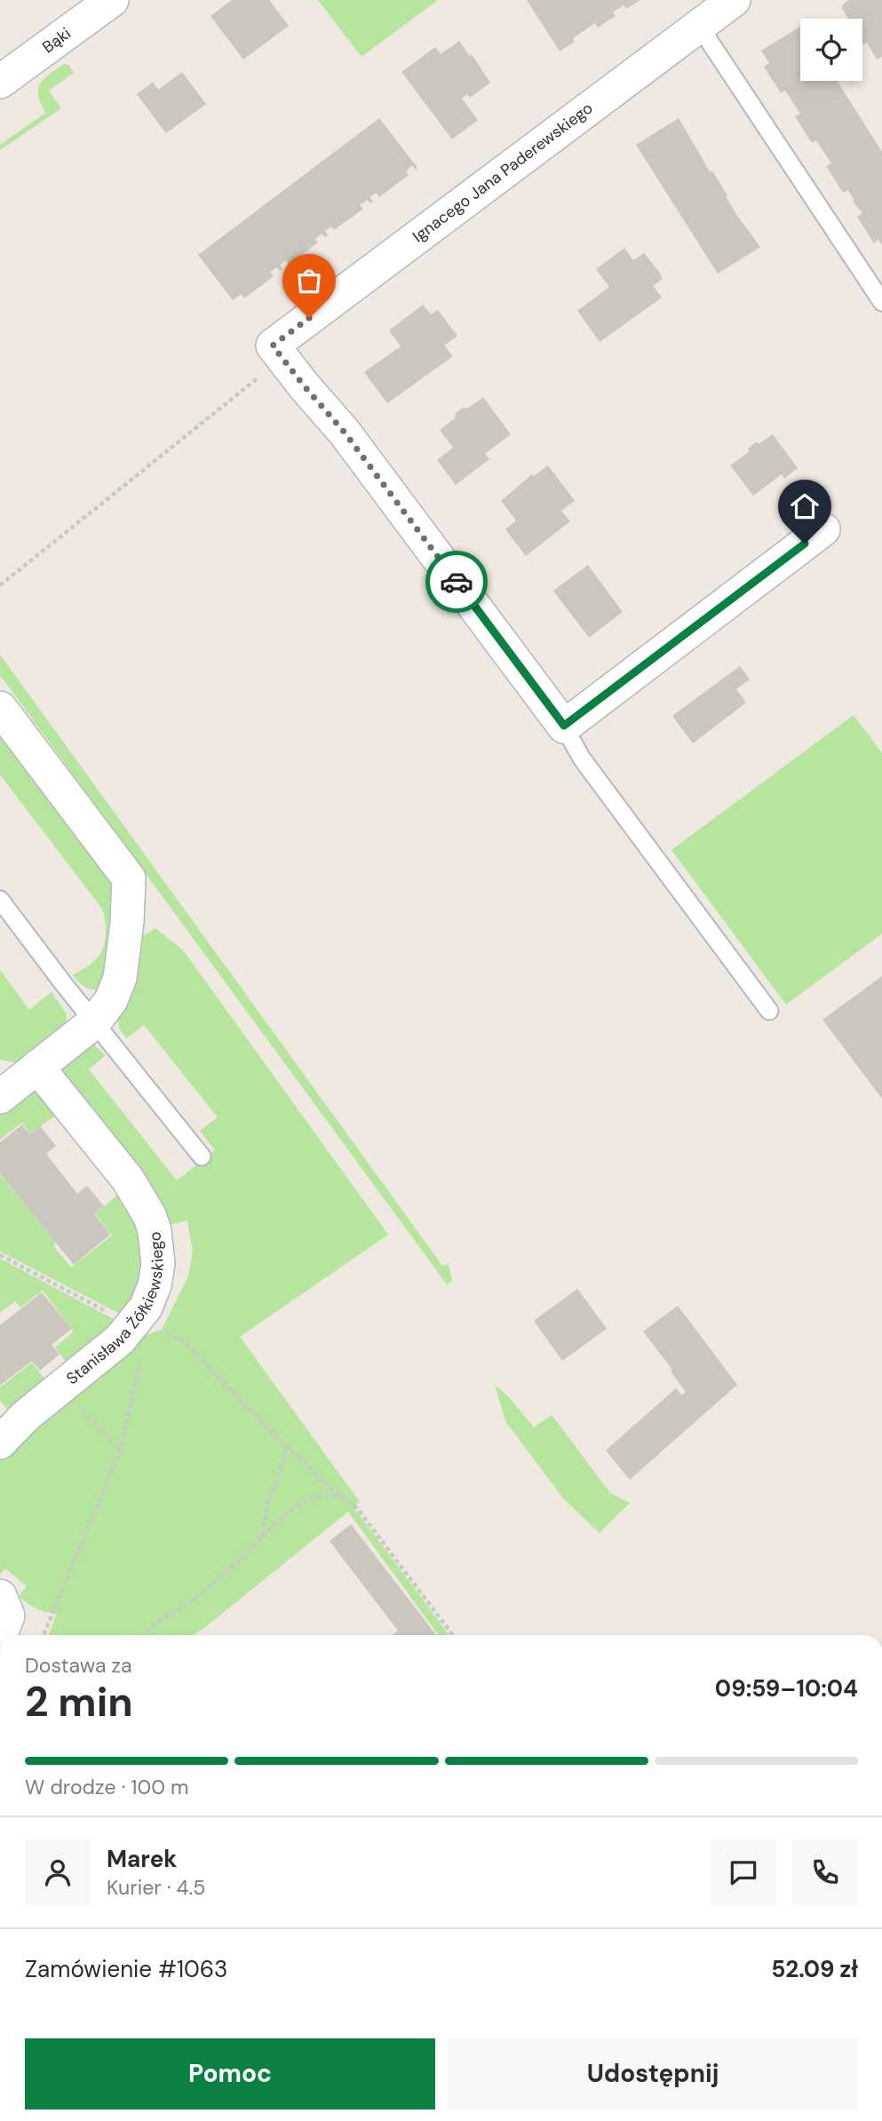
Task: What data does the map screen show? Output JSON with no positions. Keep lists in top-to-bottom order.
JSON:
{
  "streets": {
    "street": ["Bąki", "Ignacego Jana Paderewskiego", "Stanisława Żółkiewskiego"]
  },
  "page": {
    "heading": ["2 min", "Dostawa za", "09:59–10:04"],
    "panel": [
      "Marek",
      "Kurier · 4.5",
      "Zamówienie #1063",
      "52.09 zł"
    ],
    "bar": "W drodze · 100 m",
    "buttons": ["Pomoc", "Udostępnij"]
  }
}
